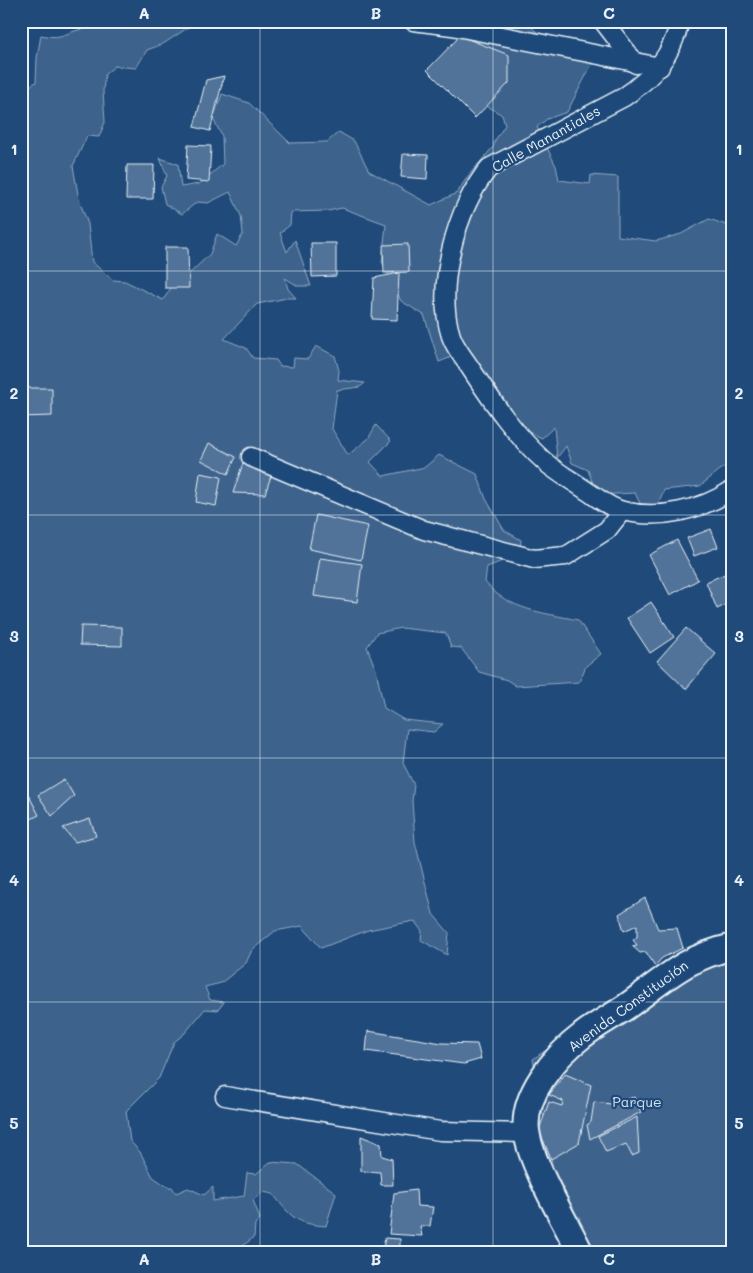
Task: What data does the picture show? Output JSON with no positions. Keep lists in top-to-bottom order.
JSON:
{
  "streets": {
    "main road": ["Avenida Constitución"],
    "street": ["Calle Manantiales"]
  },
  "parks": ["Parque"],
  "grid": {
    "columns": ["A", "B", "C"],
    "rows": [
      "1",
      "2",
      "3",
      "4",
      "5"
    ]
  }
}
